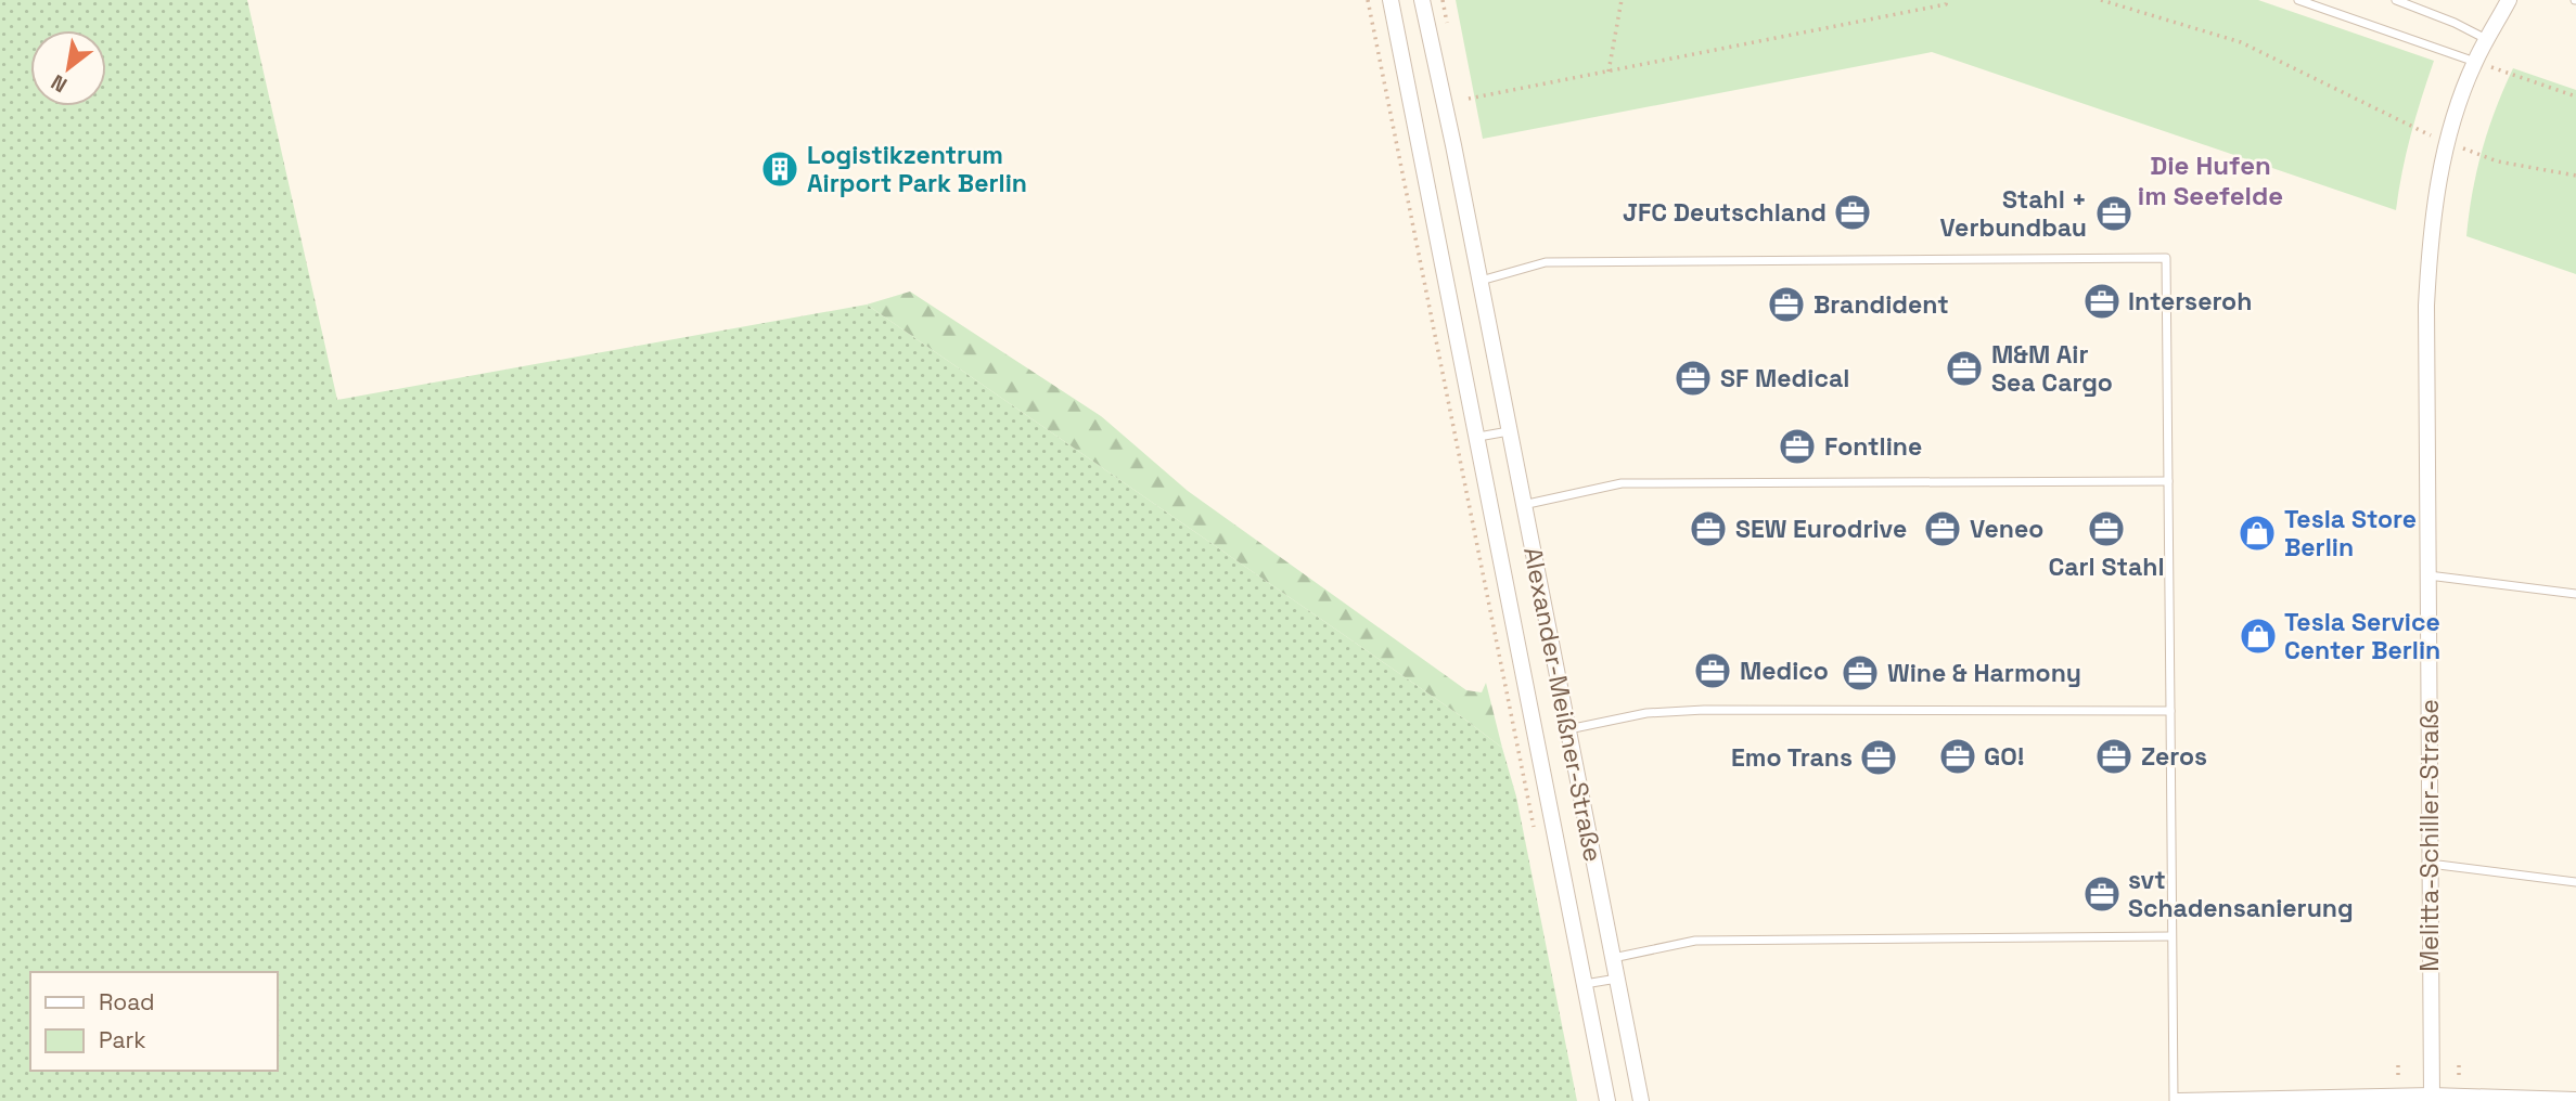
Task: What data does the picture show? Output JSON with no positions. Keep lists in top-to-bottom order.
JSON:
{
  "streets": {
    "street": ["Alexander-Meißner-Straße", "Melitta-Schiller-Straße"]
  },
  "districts": ["Die Hufen im Seefelde"],
  "places": {
    "building": ["Logistikzentrum Airport Park Berlin"],
    "office": [
      "JFC Deutschland",
      "Stahl + Verbundbau",
      "Interseroh",
      "Brandident",
      "M&M Air Sea Cargo",
      "SF Medical",
      "Fontline",
      "SEW Eurodrive",
      "Veneo",
      "Carl Stahl",
      "Medico",
      "Wine & Harmony",
      "GO!",
      "Zeros",
      "Emo Trans",
      "svt Schadensanierung"
    ],
    "shop": ["Tesla Store Berlin", "Tesla Service Center Berlin"]
  },
  "legend": ["Road", "Park"],
  "north": "bottom left"
}
